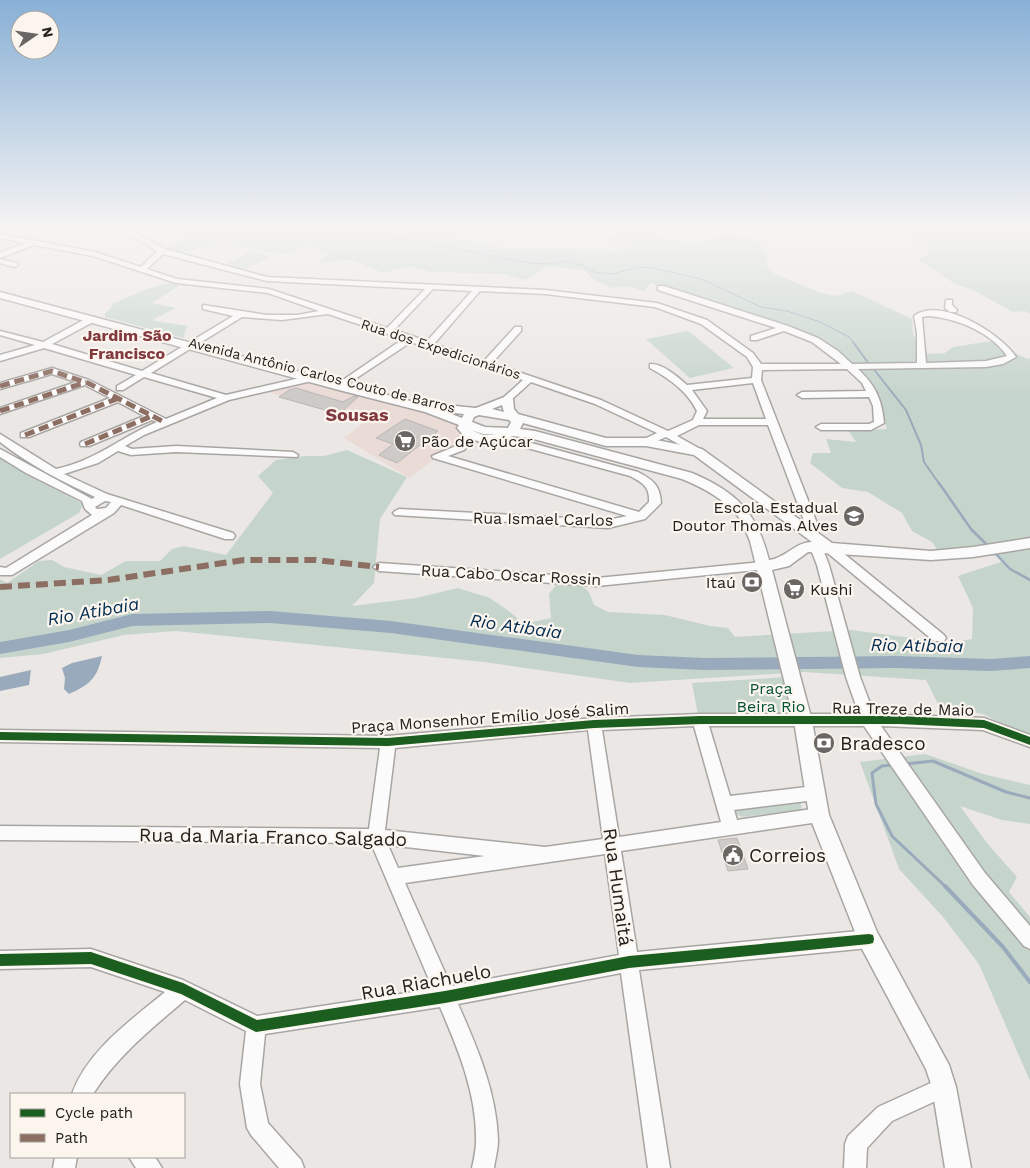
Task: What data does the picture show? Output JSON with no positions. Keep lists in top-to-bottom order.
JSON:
{
  "streets": {
    "main road": ["Avenida Antônio Carlos Couto de Barros"],
    "street": [
      "Rua dos Expedicionários",
      "Rua Ismael Carlos",
      "Rua Cabo Oscar Rossin",
      "Rua Treze de Maio",
      "Praça Monsenhor Emílio José Salim",
      "Rua da Maria Franco Salgado",
      "Rua Humaitá",
      "Rua Riachuelo"
    ]
  },
  "crossings": [
    ["Rua dos Expedicionários", "Avenida Antônio Carlos Couto de Barros"],
    ["Avenida Antônio Carlos Couto de Barros", "Rua Cabo Oscar Rossin"],
    ["Avenida Antônio Carlos Couto de Barros", "Rua Treze de Maio"],
    ["Avenida Antônio Carlos Couto de Barros", "Praça Monsenhor Emílio José Salim"],
    ["Avenida Antônio Carlos Couto de Barros", "Rua Riachuelo"],
    ["Rua Treze de Maio", "Praça Monsenhor Emílio José Salim"],
    ["Praça Monsenhor Emílio José Salim", "Rua Humaitá"],
    ["Rua Humaitá", "Rua Riachuelo"]
  ],
  "districts": ["Jardim São Francisco", "Sousas"],
  "water": ["Rio Atibaia"],
  "parks": ["Praça Beira Rio"],
  "places": {
    "supermarket": ["Pão de Açúcar", "Kushi"],
    "school or university": ["Escola Estadual Doutor Thomas Alves"],
    "bank": ["Itaú", "Bradesco"],
    "public building": ["Correios"]
  },
  "legend": ["Cycle path", "Path"],
  "north": "right"
}
